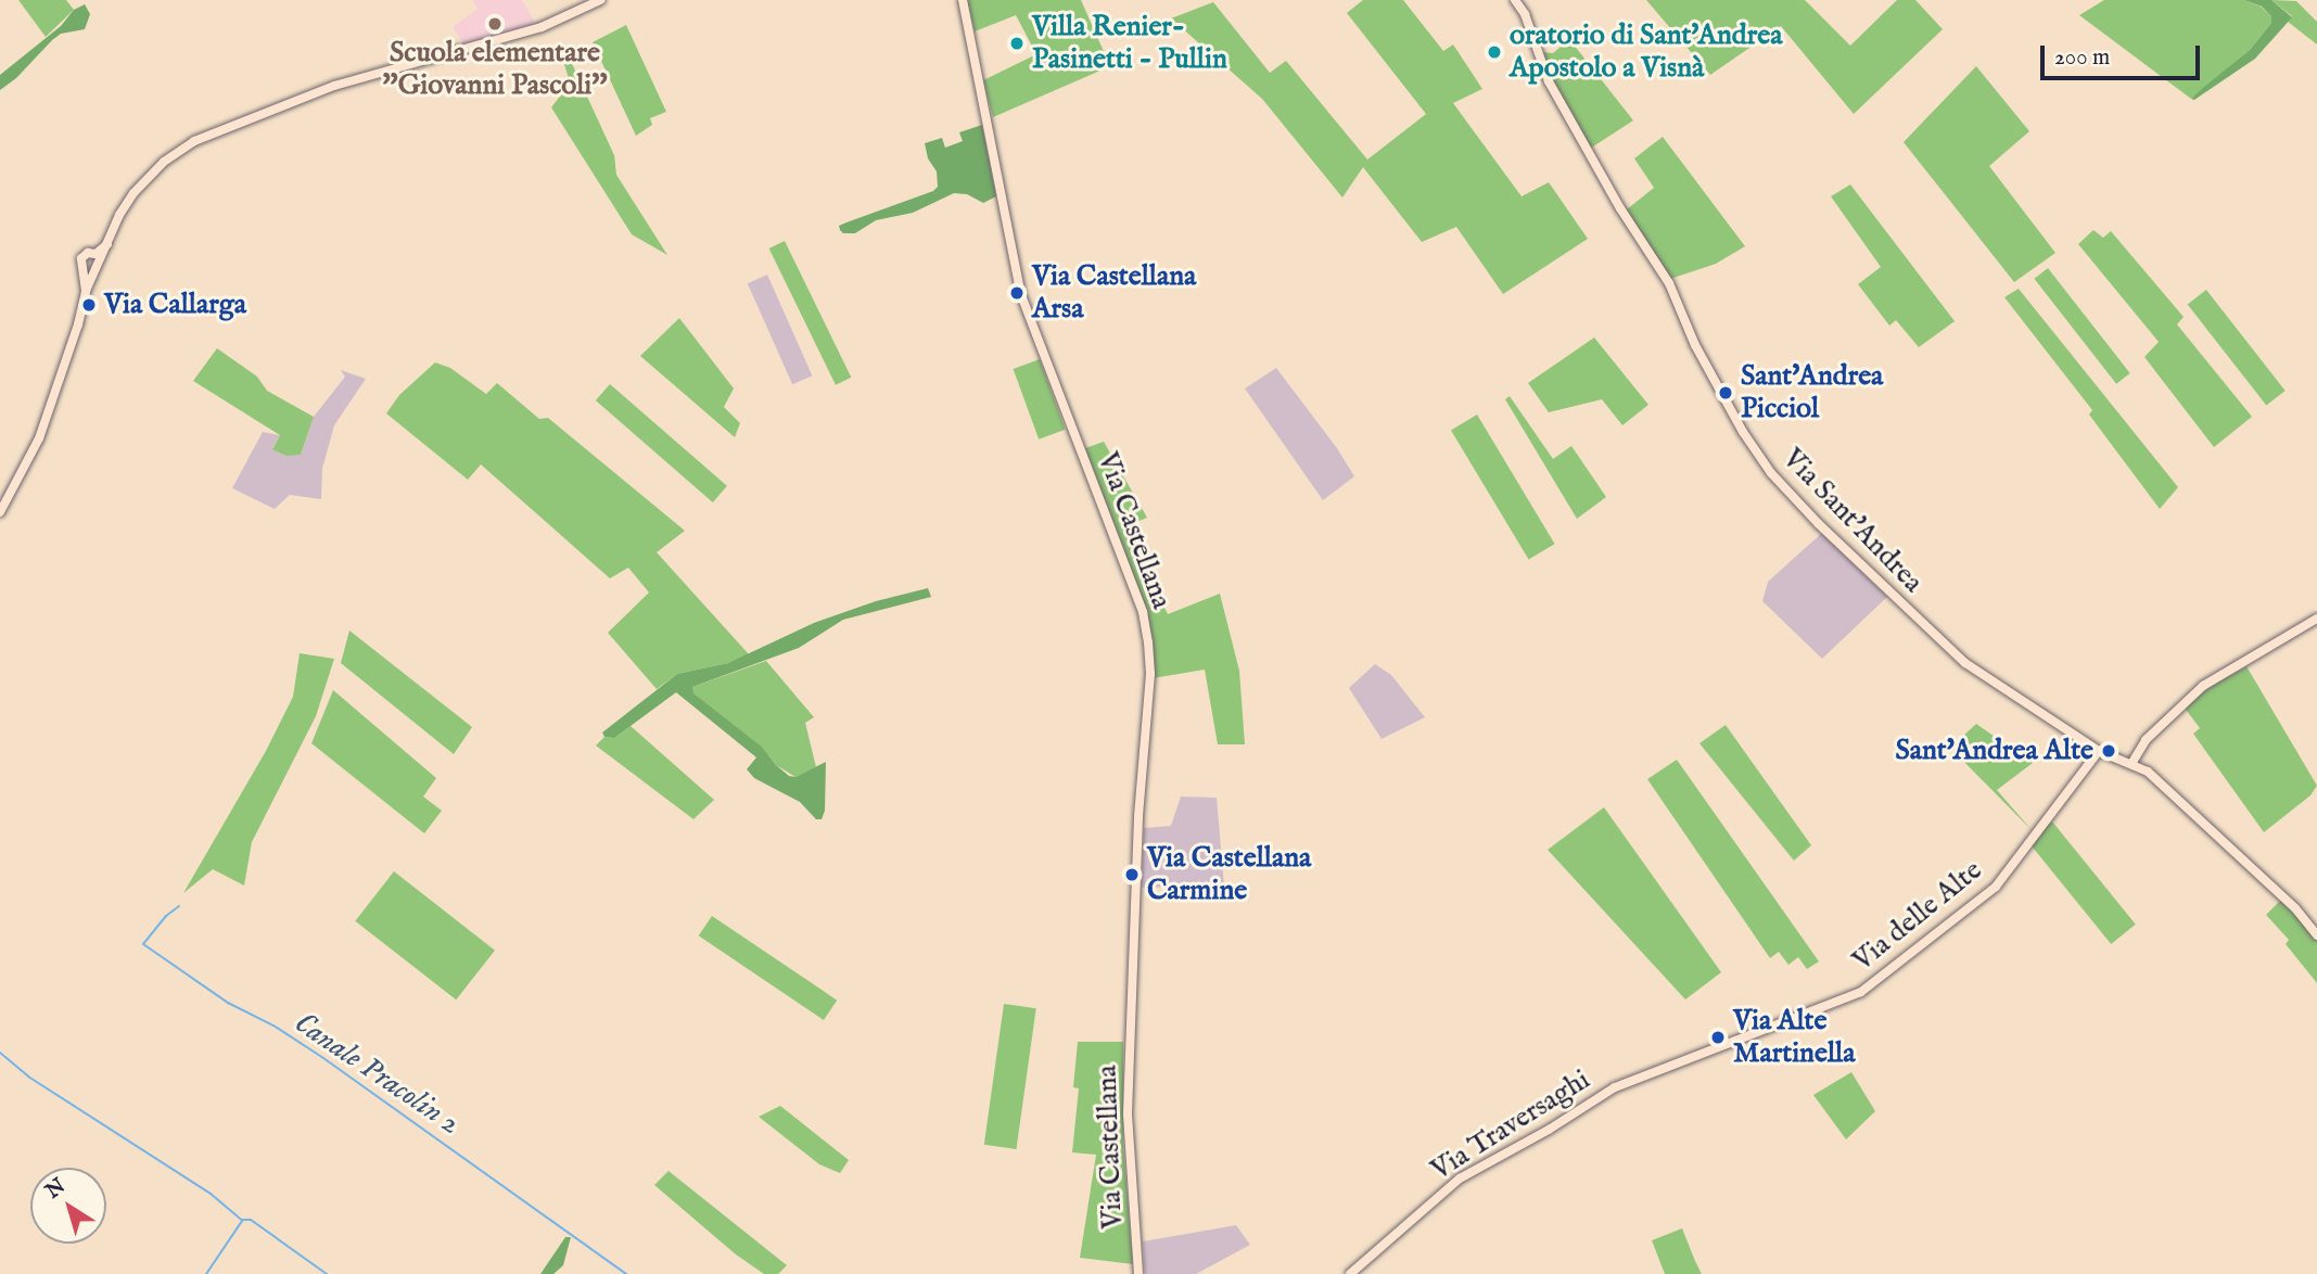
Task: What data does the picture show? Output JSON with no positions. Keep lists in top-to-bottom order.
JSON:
{
  "streets": {
    "street": [
      "Via Sant'Andrea",
      "Via Castellana",
      "Via delle Alte",
      "Via Traversaghi"
    ]
  },
  "crossings": [
    ["Via Sant'Andrea", "Via delle Alte"],
    ["Via delle Alte", "Via Traversaghi"]
  ],
  "water": ["Canale Pracolin 2"],
  "places": [
    "Scuola elementare ''Giovanni Pascoli''",
    "Villa Renier- Pasinetti - Pullin",
    "oratorio di Sant'Andrea Apostolo a Visnà",
    "Via Castellana Arsa",
    "Via Callarga",
    "Sant'Andrea Picciol",
    "Sant'Andrea Alte",
    "Via Castellana Carmine",
    "Via Alte Martinella"
  ],
  "scale_bar": "200 m",
  "north": "top left"
}
